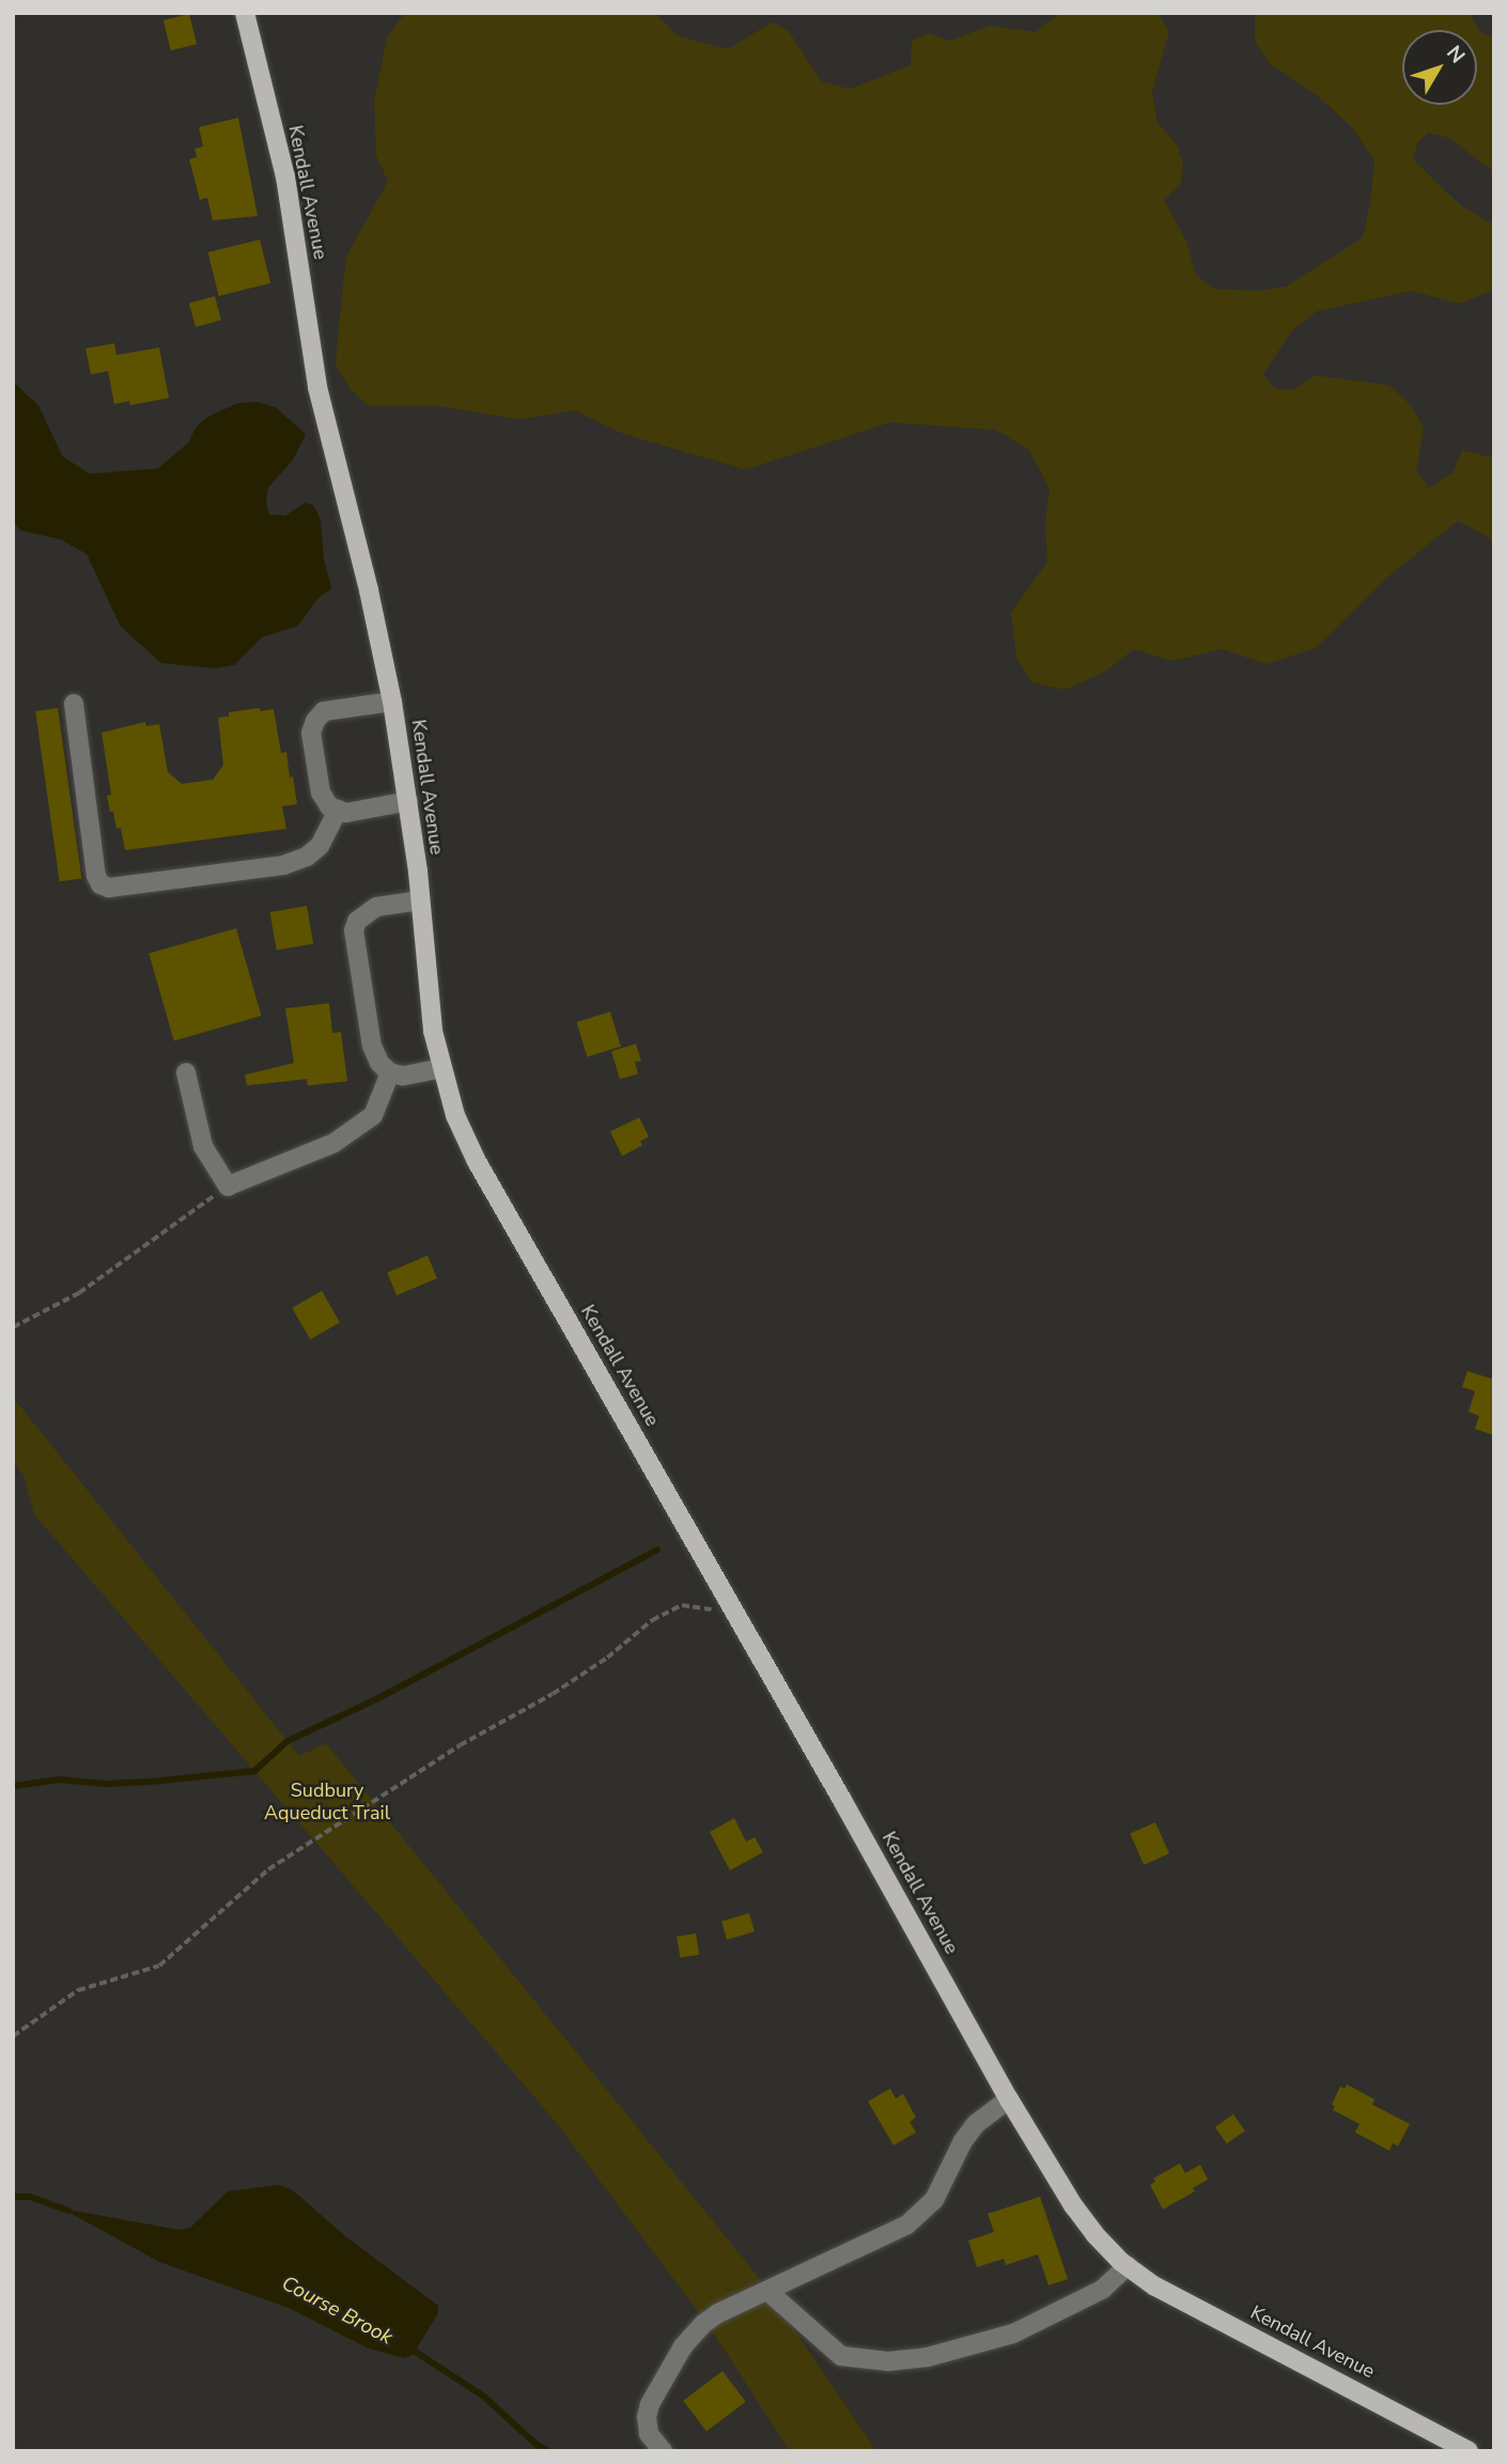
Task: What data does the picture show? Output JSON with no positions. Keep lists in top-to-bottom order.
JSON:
{
  "streets": {
    "main road": ["Kendall Avenue"]
  },
  "water": ["Course Brook"],
  "parks": ["Sudbury Aqueduct Trail"],
  "north": "top right"
}
